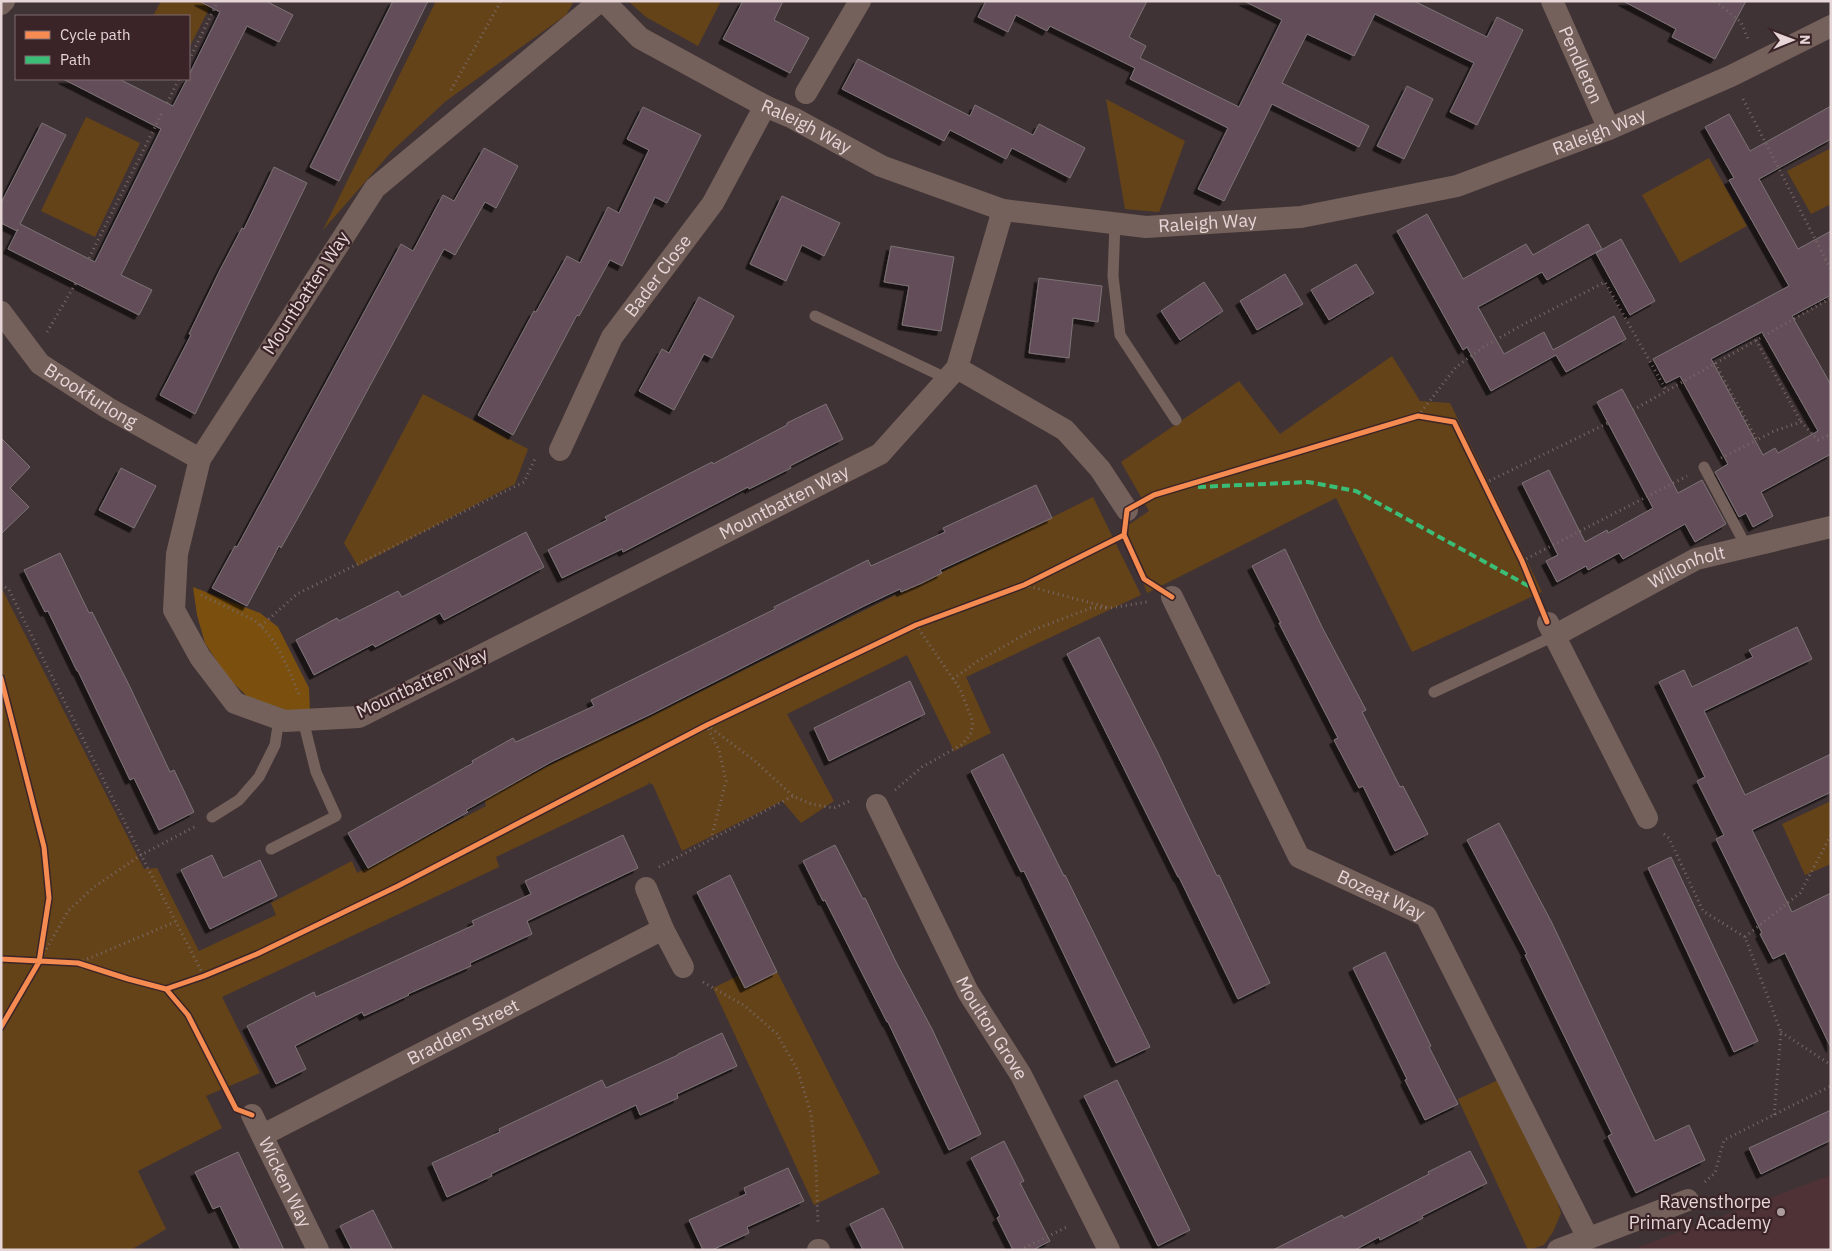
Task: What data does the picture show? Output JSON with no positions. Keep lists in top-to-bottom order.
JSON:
{
  "streets": {
    "street": [
      "Pendleton",
      "Raleigh Way",
      "Bader Close",
      "Mountbatten Way",
      "Brookfurlong",
      "Willonholt",
      "Bozeat Way",
      "Moulton Grove",
      "Bradden Street",
      "Wicken Way"
    ]
  },
  "crossings": [
    ["Pendleton", "Raleigh Way"],
    ["Raleigh Way", "Bader Close"],
    ["Raleigh Way", "Mountbatten Way"],
    ["Mountbatten Way", "Brookfurlong"],
    ["Bradden Street", "Wicken Way"]
  ],
  "places": ["Ravensthorpe Primary Academy"],
  "legend": ["Cycle path", "Path"],
  "north": "right"
}
